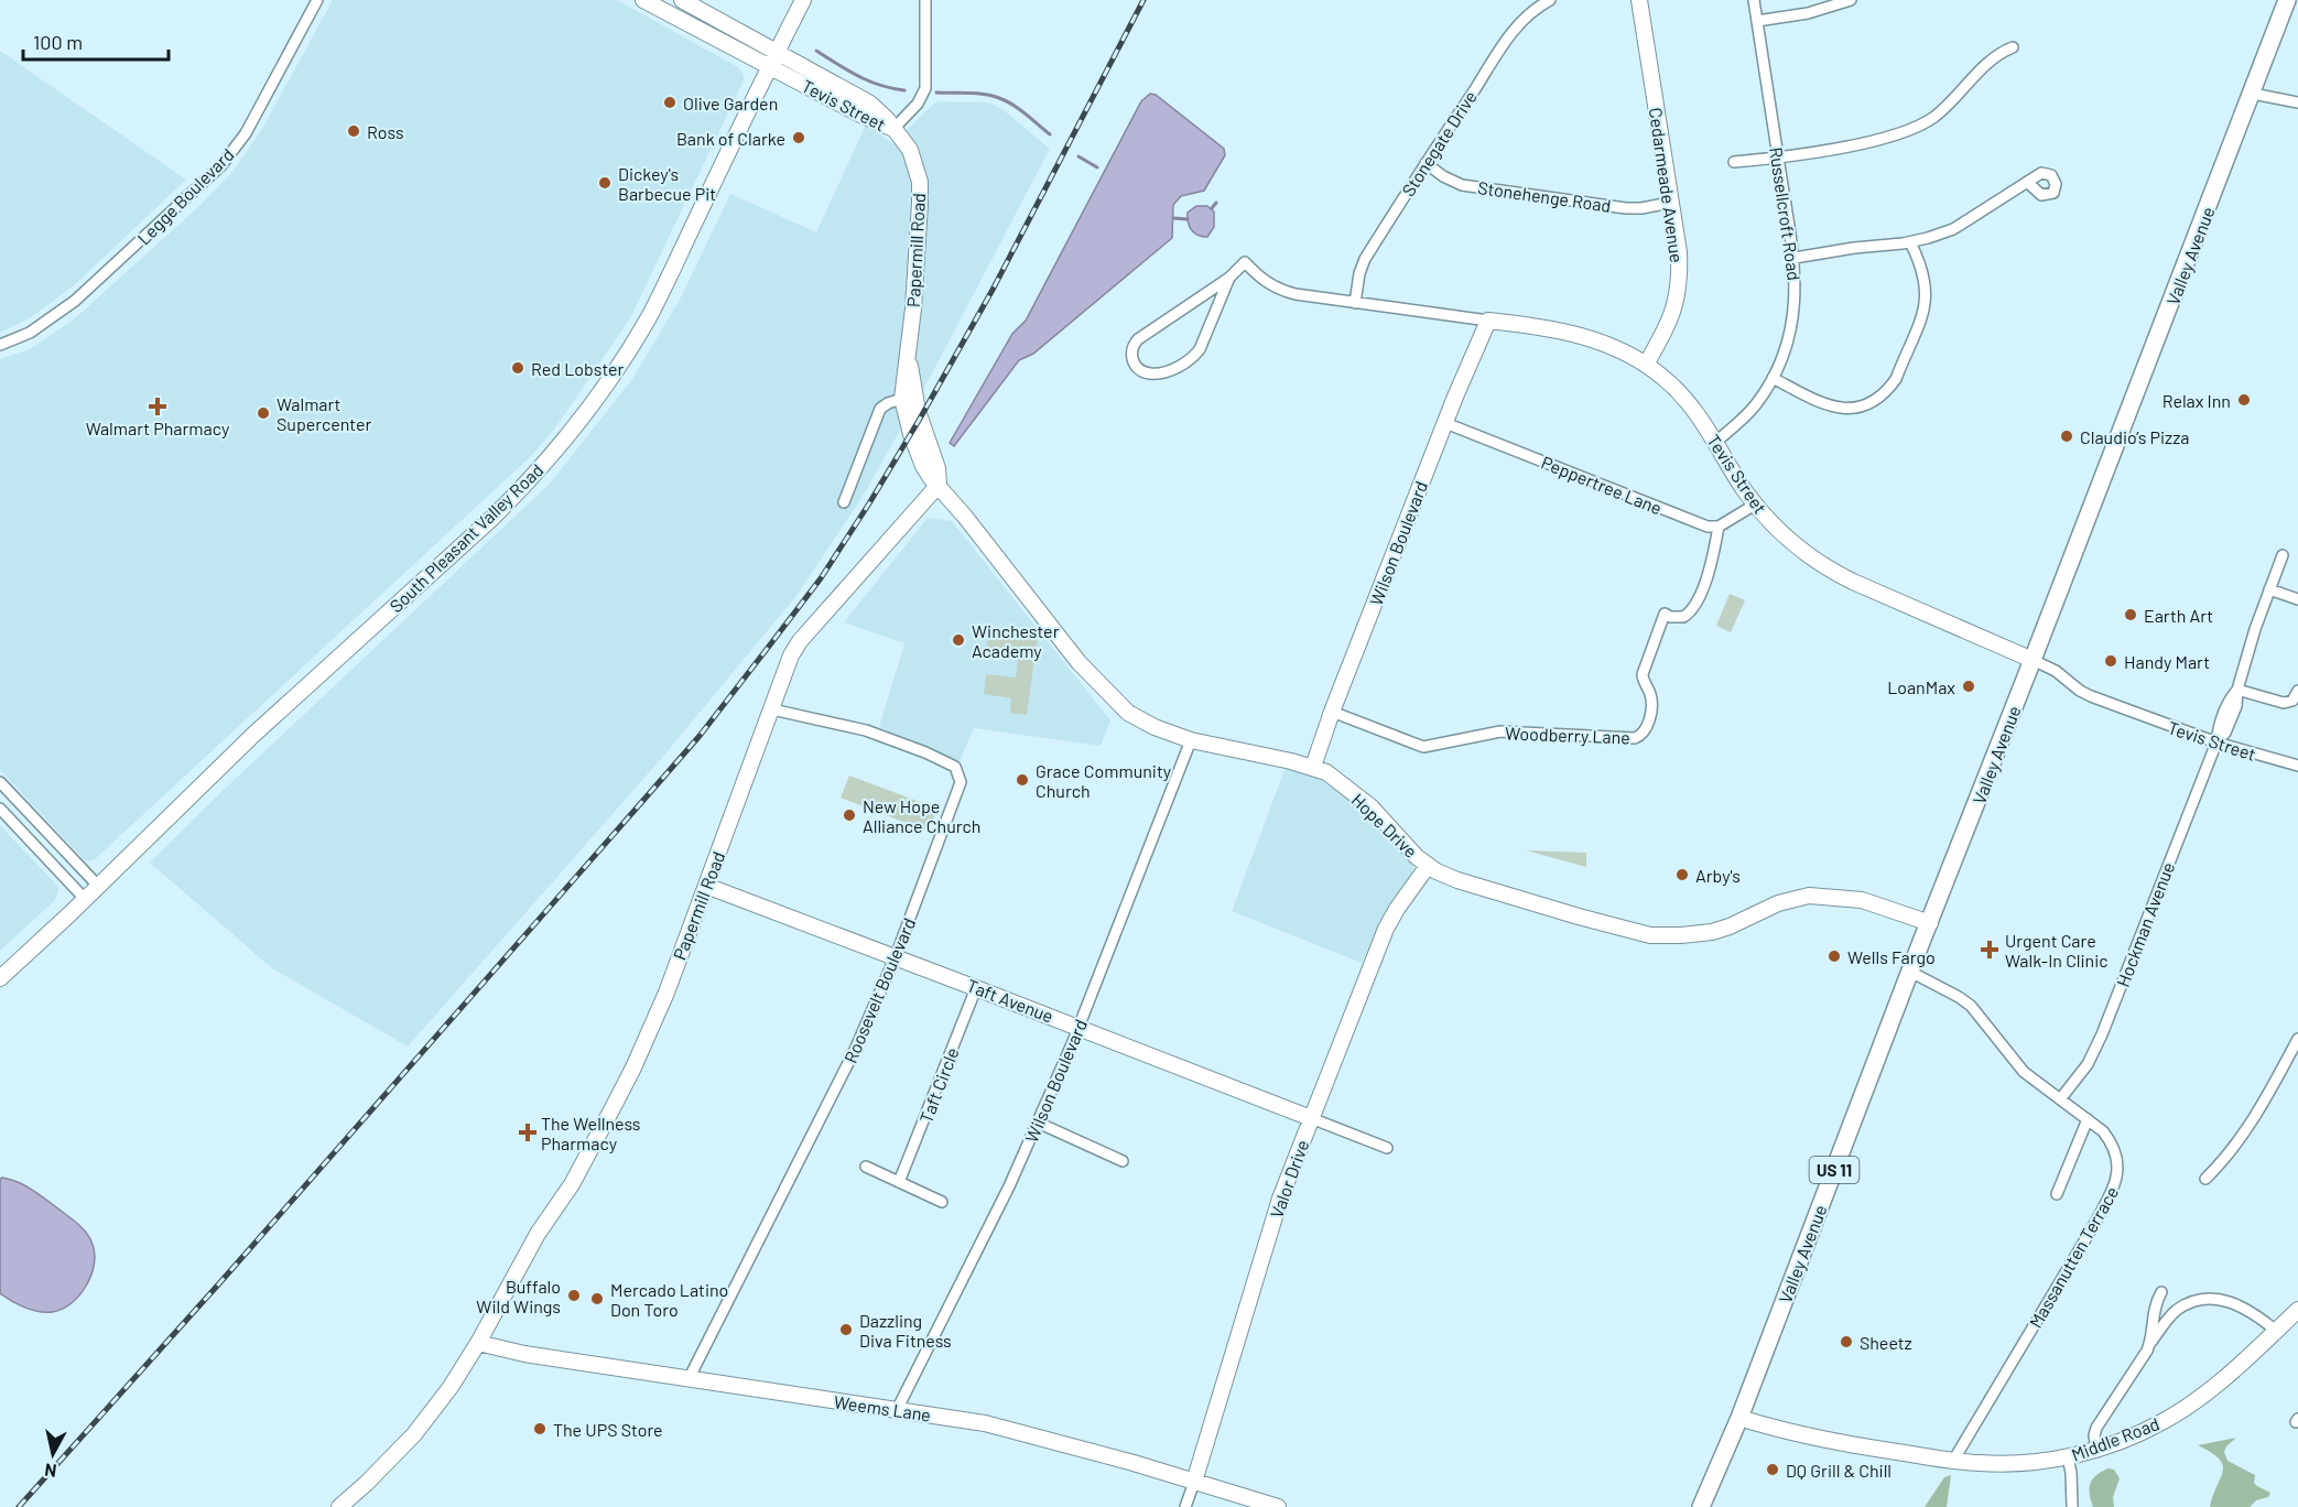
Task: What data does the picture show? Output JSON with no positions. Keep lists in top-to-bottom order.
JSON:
{
  "streets": {
    "main road": [
      "Tevis Street",
      "Cedarmeade Avenue",
      "Papermill Road",
      "Valley Avenue",
      "South Pleasant Valley Road",
      "Wilson Boulevard",
      "Hope Drive",
      "Taft Avenue",
      "US 11",
      "Valor Drive",
      "Weems Lane",
      "Middle Road"
    ],
    "street": [
      "Stonegate Drive",
      "Legge Boulevard",
      "Stonehenge Road",
      "Russellcroft Road",
      "Peppertree Lane",
      "Woodberry Lane",
      "Hockman Avenue",
      "Roosevelt Boulevard",
      "Taft Circle",
      "Massanutten Terrace"
    ]
  },
  "crossings": [
    ["Tevis Street", "Stonegate Drive"],
    ["Tevis Street", "Cedarmeade Avenue"],
    ["Tevis Street", "Russellcroft Road"],
    ["Tevis Street", "Papermill Road"],
    ["Tevis Street", "Valley Avenue"],
    ["Tevis Street", "South Pleasant Valley Road"],
    ["Tevis Street", "Wilson Boulevard"],
    ["Tevis Street", "Hockman Avenue"],
    ["Stonegate Drive", "Stonehenge Road"],
    ["Cedarmeade Avenue", "Stonehenge Road"],
    ["Papermill Road", "Hope Drive"],
    ["Papermill Road", "Roosevelt Boulevard"],
    ["Papermill Road", "Taft Avenue"],
    ["Papermill Road", "Weems Lane"],
    ["Valley Avenue", "Hope Drive"],
    ["Valley Avenue", "Massanutten Terrace"],
    ["Valley Avenue", "Middle Road"],
    ["Peppertree Lane", "Wilson Boulevard"],
    ["Peppertree Lane", "Woodberry Lane"],
    ["Wilson Boulevard", "Woodberry Lane"],
    ["Wilson Boulevard", "Hope Drive"],
    ["Wilson Boulevard", "Taft Avenue"],
    ["Wilson Boulevard", "Weems Lane"],
    ["Hope Drive", "Valor Drive"],
    ["Hockman Avenue", "Massanutten Terrace"],
    ["Roosevelt Boulevard", "Taft Avenue"],
    ["Roosevelt Boulevard", "Weems Lane"],
    ["Taft Avenue", "Taft Circle"],
    ["Taft Avenue", "Valor Drive"],
    ["Valor Drive", "Weems Lane"],
    ["Massanutten Terrace", "Middle Road"]
  ],
  "places": {
    "other": [
      "Olive Garden",
      "Ross",
      "Bank of Clarke",
      "Dickey's Barbecue Pit",
      "Red Lobster",
      "Relax Inn",
      "Walmart Supercenter",
      "Claudio’s Pizza",
      "Earth Art",
      "Winchester Academy",
      "Handy Mart",
      "LoanMax",
      "Grace Community Church",
      "New Hope Alliance Church",
      "Arby's",
      "Wells Fargo",
      "Buffalo Wild Wings",
      "Mercado Latino Don Toro",
      "Dazzling Diva Fitness",
      "Sheetz",
      "The UPS Store",
      "DQ Grill & Chill"
    ],
    "health": ["Walmart Pharmacy", "Urgent Care Walk-In Clinic", "The Wellness Pharmacy"]
  },
  "scale_bar": "100 m",
  "north": "bottom"
}
